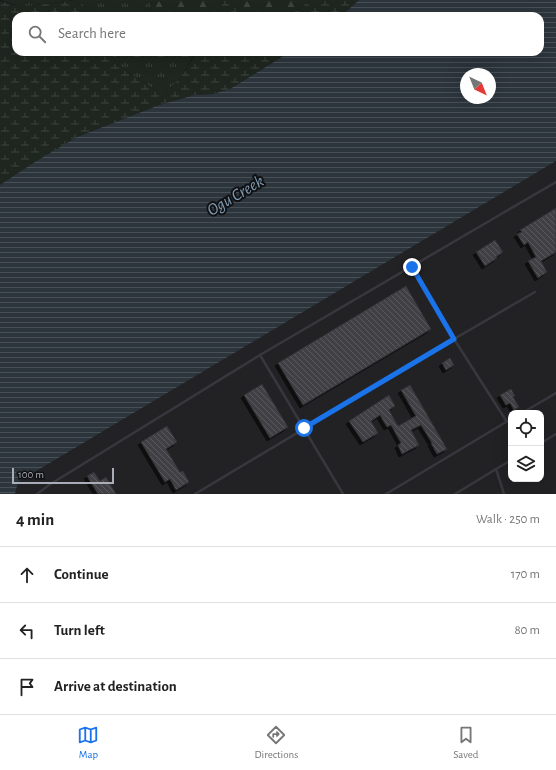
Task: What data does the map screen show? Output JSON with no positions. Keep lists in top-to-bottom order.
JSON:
{
  "water": ["Ogu Creek"],
  "scale_bar": "100 m",
  "north": "bottom right",
  "page": {
    "search": "Search here",
    "scale": "100 m",
    "heading": ["4 min", "Walk · 250 m"],
    "list": [
      ["Continue", "170 m"],
      ["Turn left", "80 m"],
      "Arrive at destination"
    ],
    "nav": ["Map", "Directions", "Saved"]
  }
}
